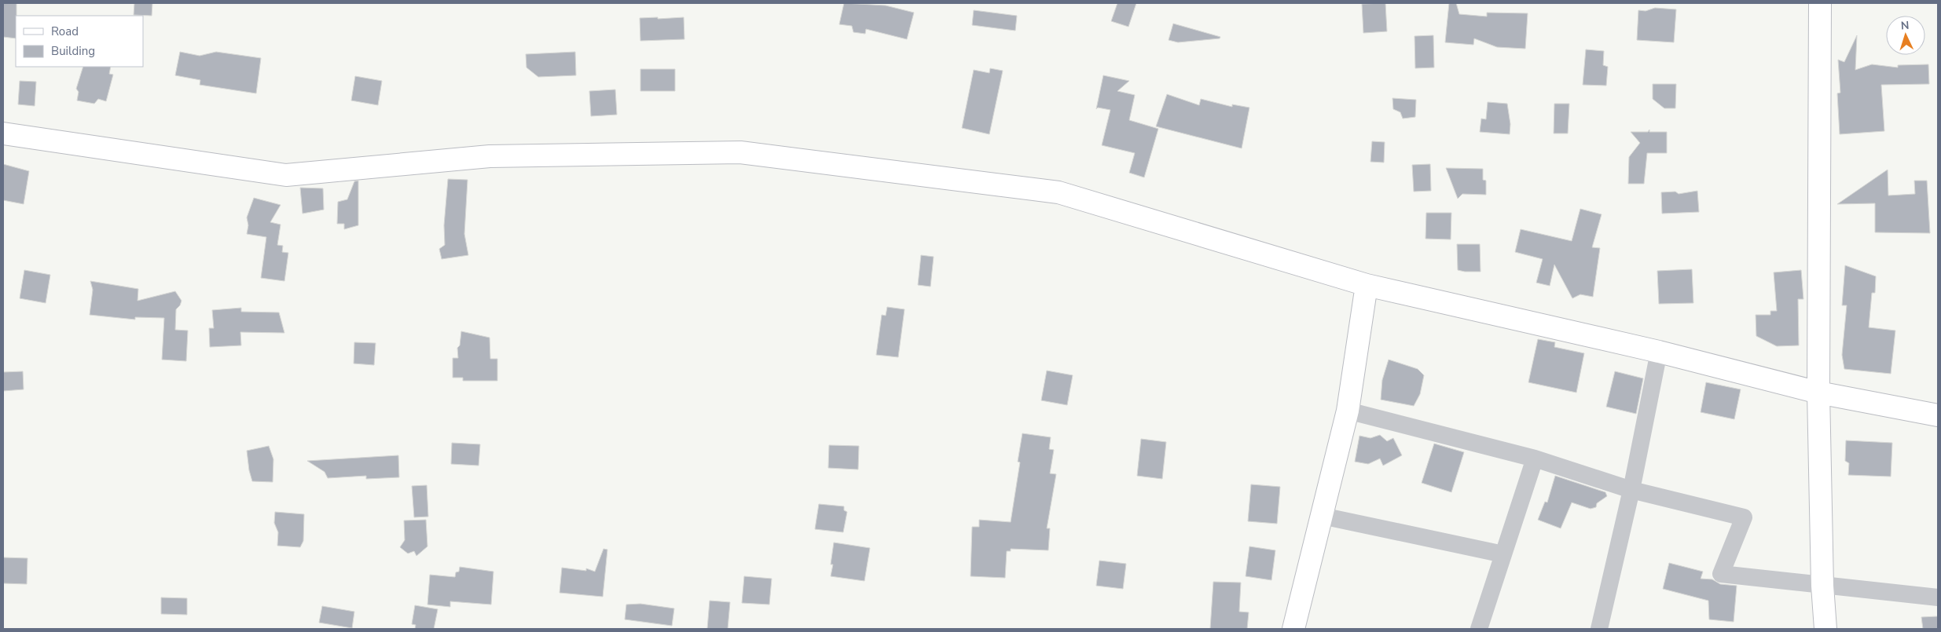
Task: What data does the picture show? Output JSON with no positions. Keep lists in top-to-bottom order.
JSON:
{
  "legend": ["Road", "Building"],
  "north": "top"
}
